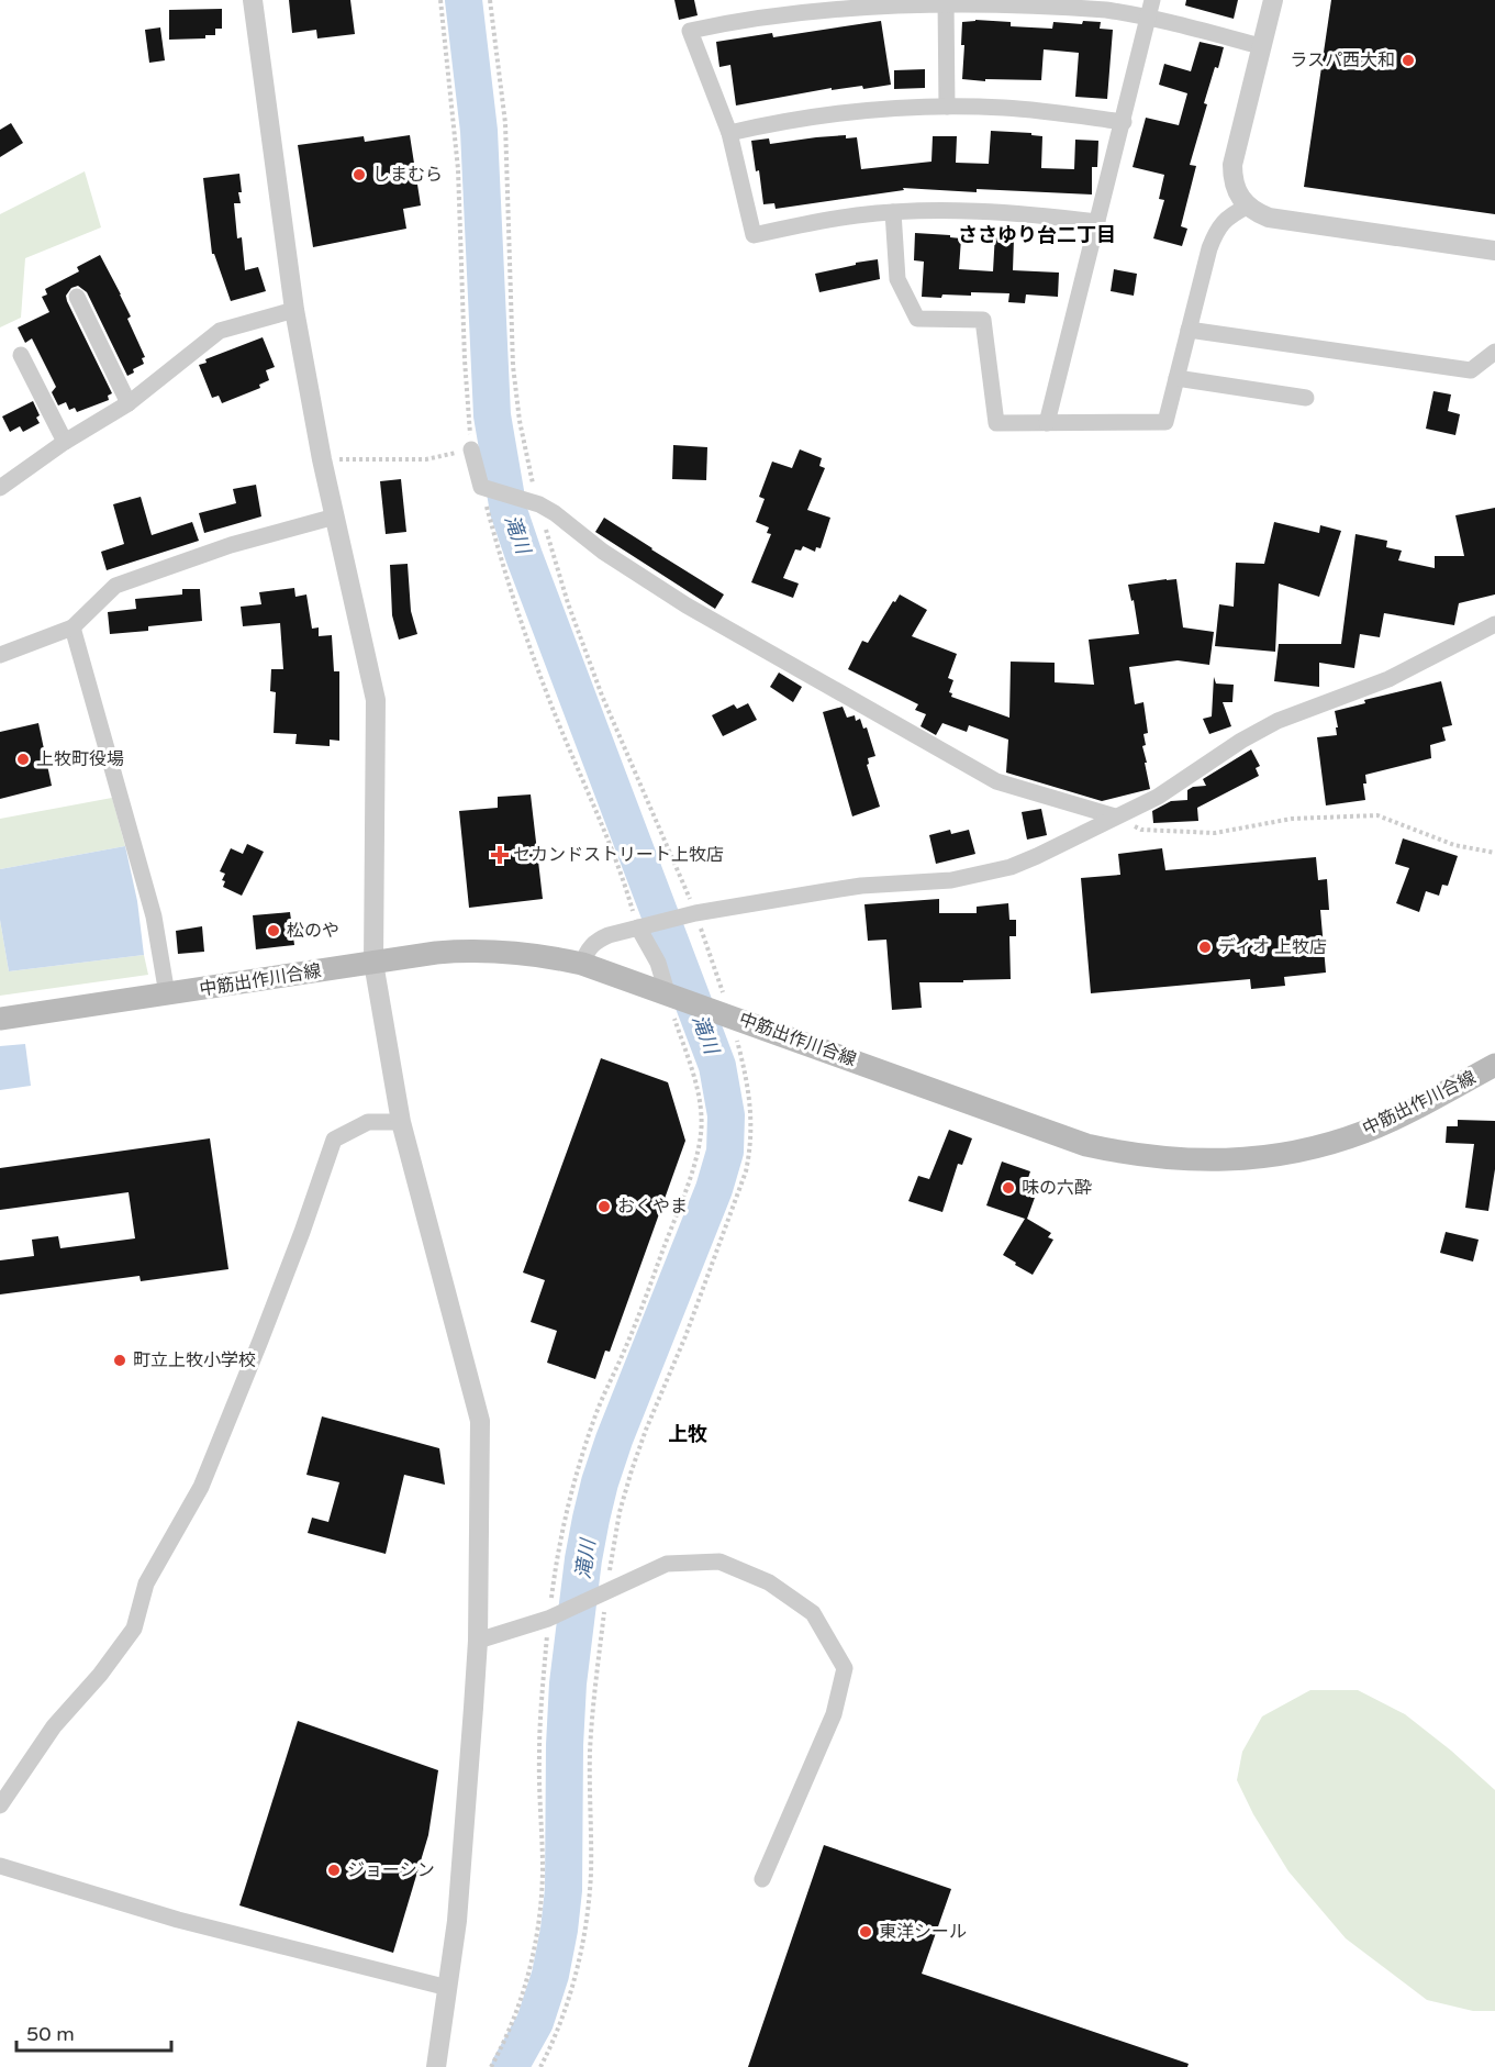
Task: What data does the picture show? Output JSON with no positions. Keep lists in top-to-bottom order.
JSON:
{
  "streets": {
    "main road": ["中筋出作川合線"]
  },
  "districts": ["ささゆり台二丁目", "上牧"],
  "water": ["滝川"],
  "places": {
    "other": [
      "ラスパ西大和",
      "しまむら",
      "上牧町役場",
      "松のや",
      "ディオ 上牧店",
      "味の六酔",
      "おくやま",
      "町立上牧小学校",
      "ジョーシン",
      "東洋シール"
    ],
    "health": ["セカンドストリート上牧店"]
  },
  "scale_bar": "50 m"
}
